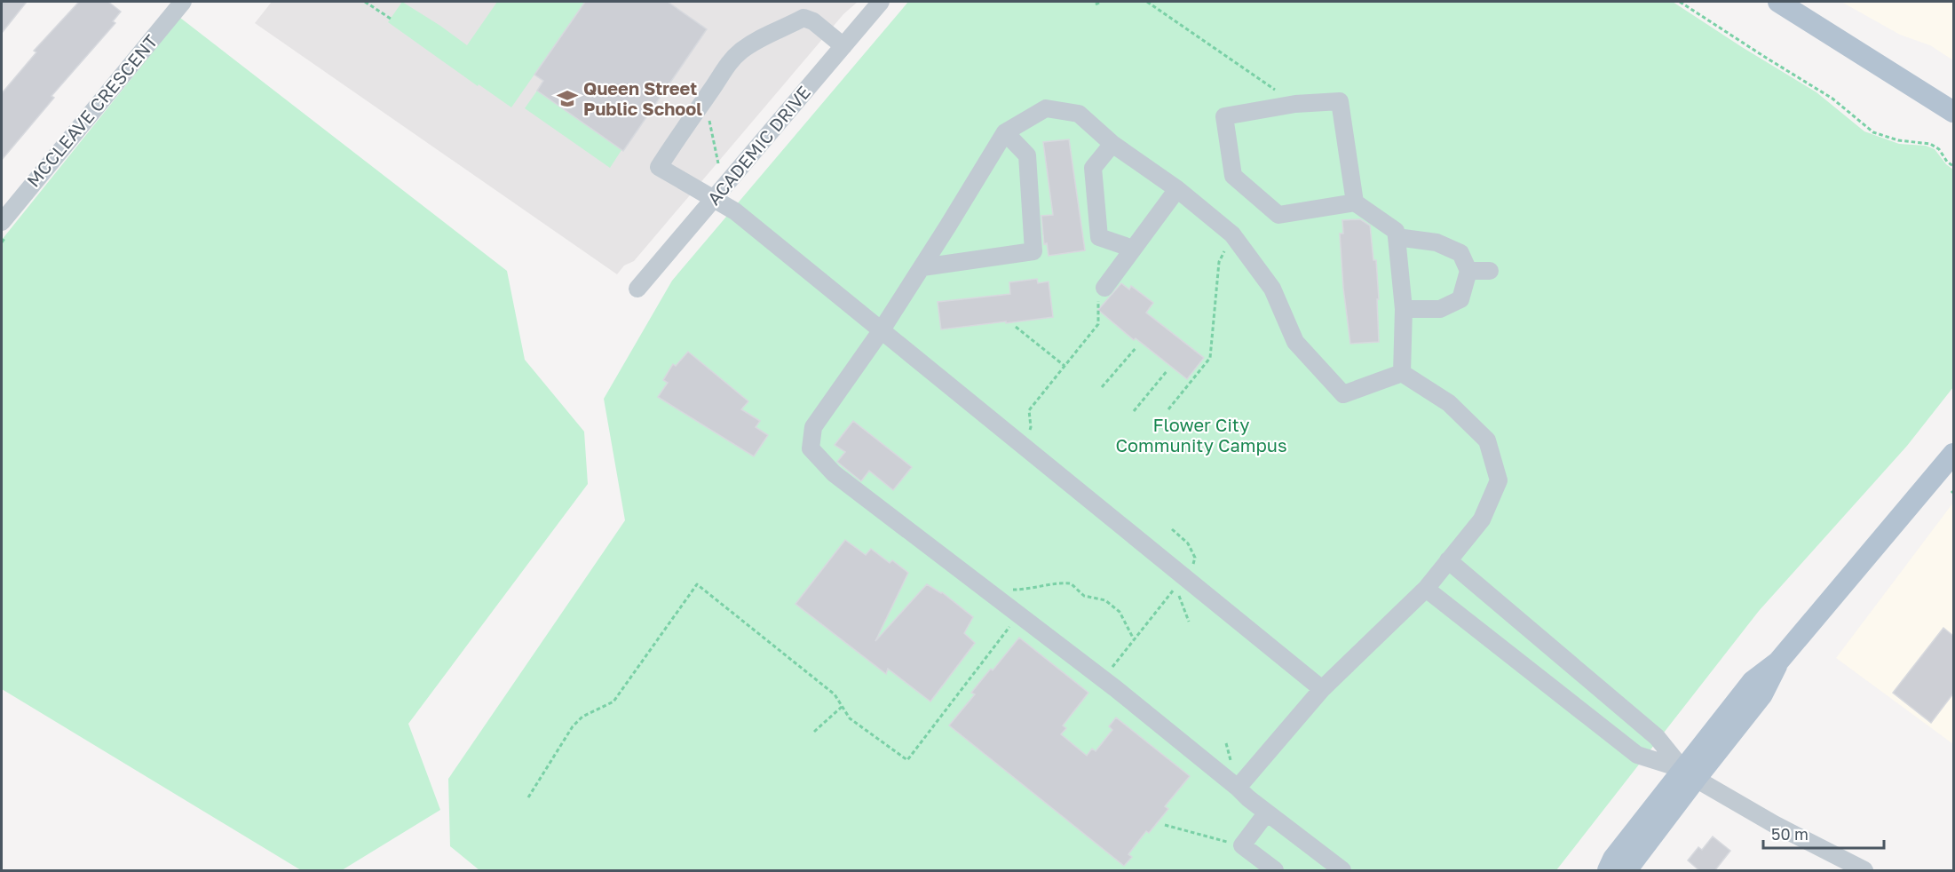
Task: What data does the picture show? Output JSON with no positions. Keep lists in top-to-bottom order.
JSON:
{
  "streets": {
    "street": ["MCCLEAVE CRESCENT", "ACADEMIC DRIVE"]
  },
  "parks": ["Flower City Community Campus"],
  "places": {
    "school or university": ["Queen Street Public School"]
  },
  "scale_bar": "50 m"
}
